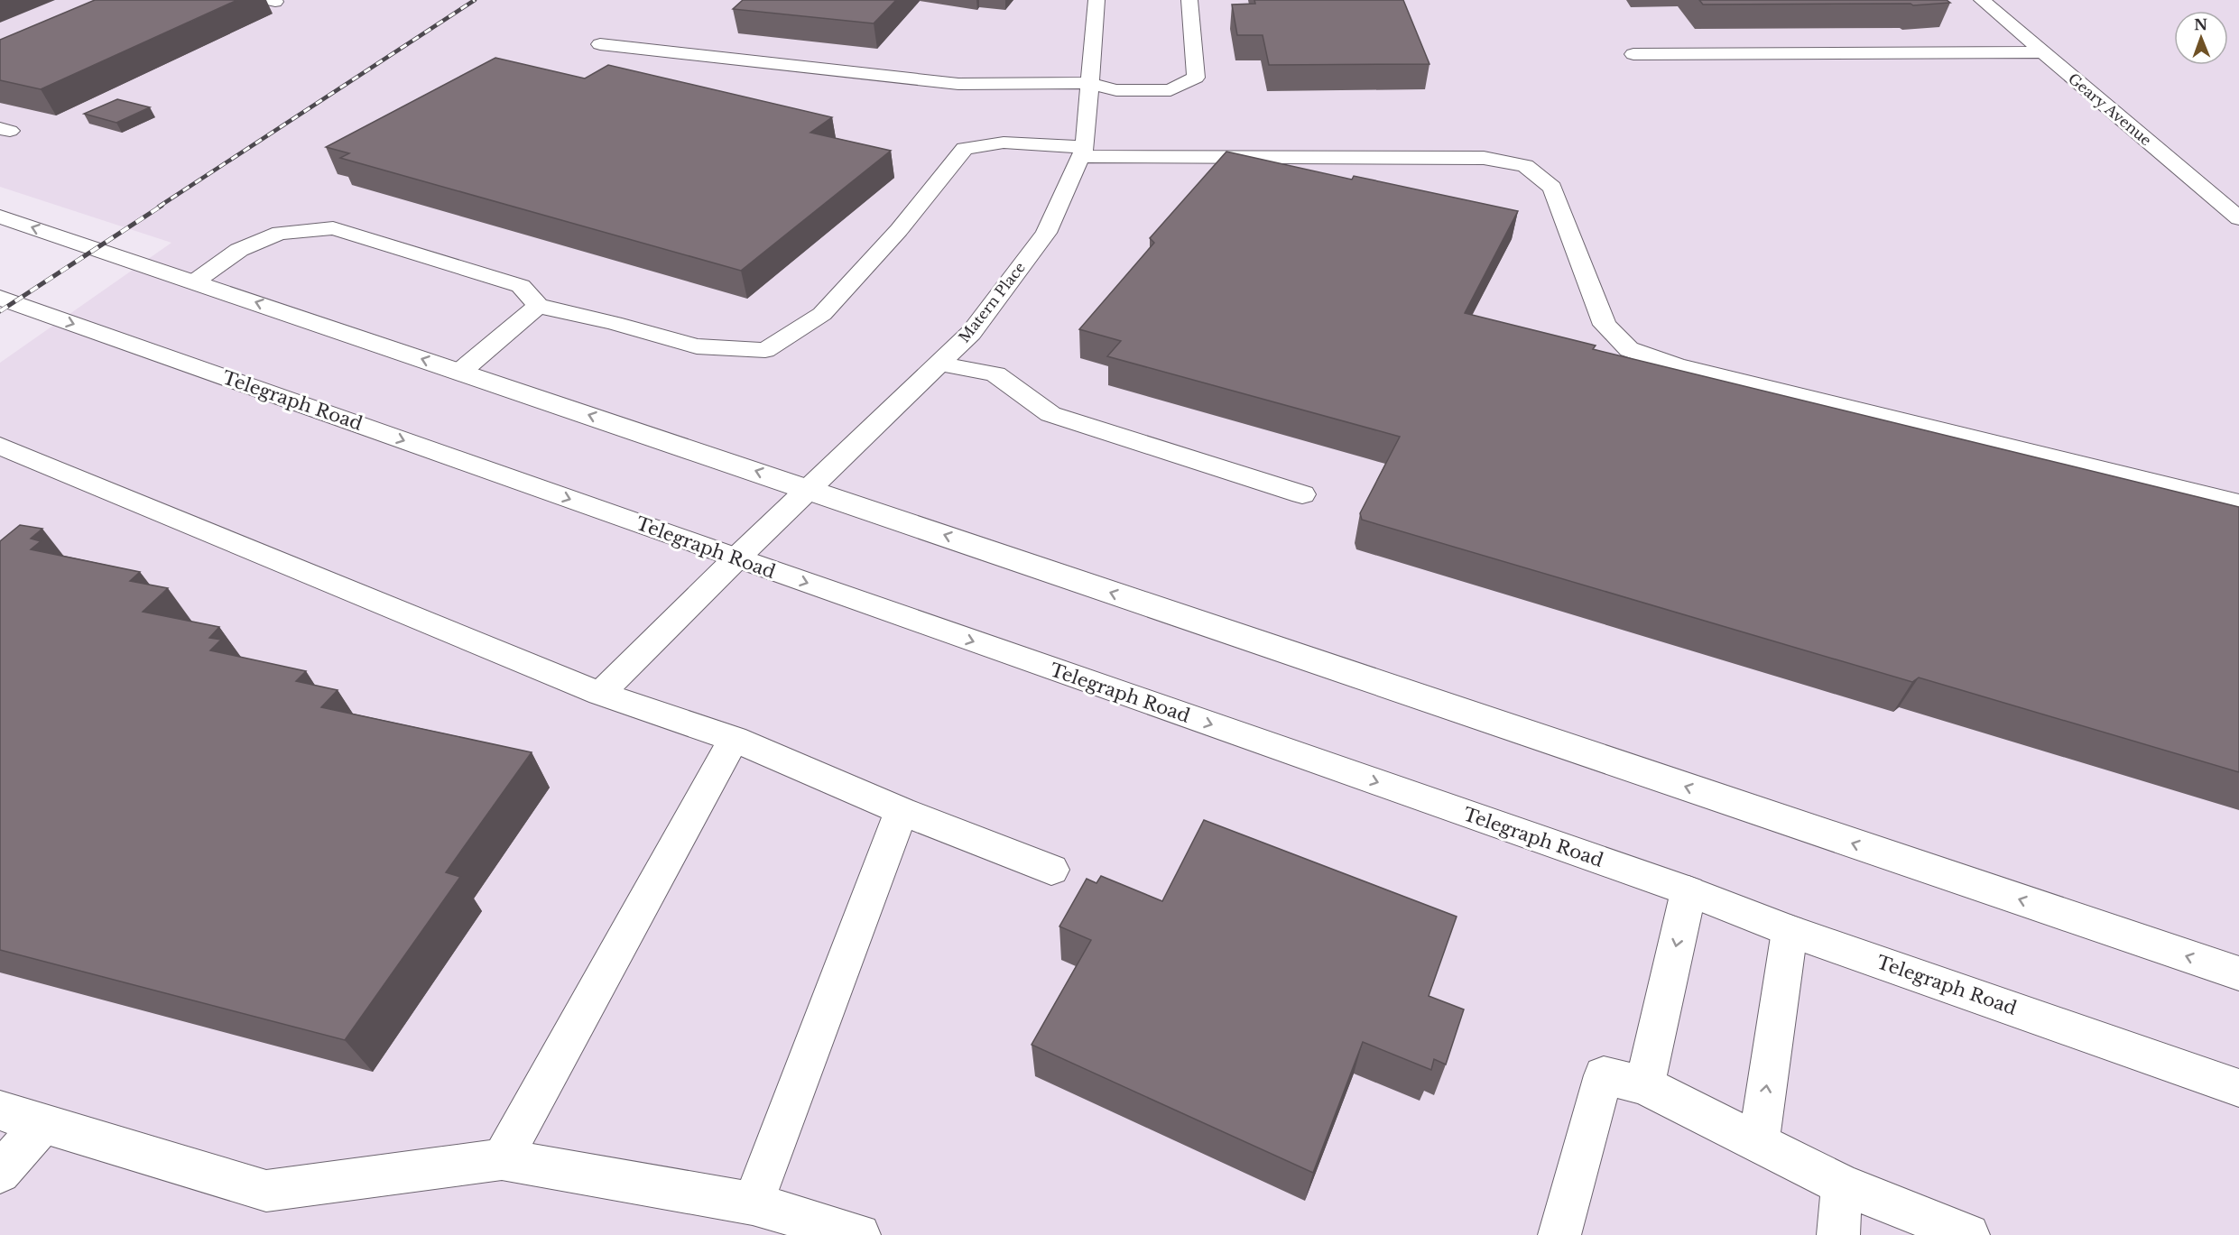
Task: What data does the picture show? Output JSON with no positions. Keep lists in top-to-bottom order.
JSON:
{
  "streets": {
    "main road": ["Geary Avenue", "Matern Place", "Telegraph Road"]
  },
  "crossings": [
    ["Matern Place", "Telegraph Road"]
  ],
  "north": "top"
}
